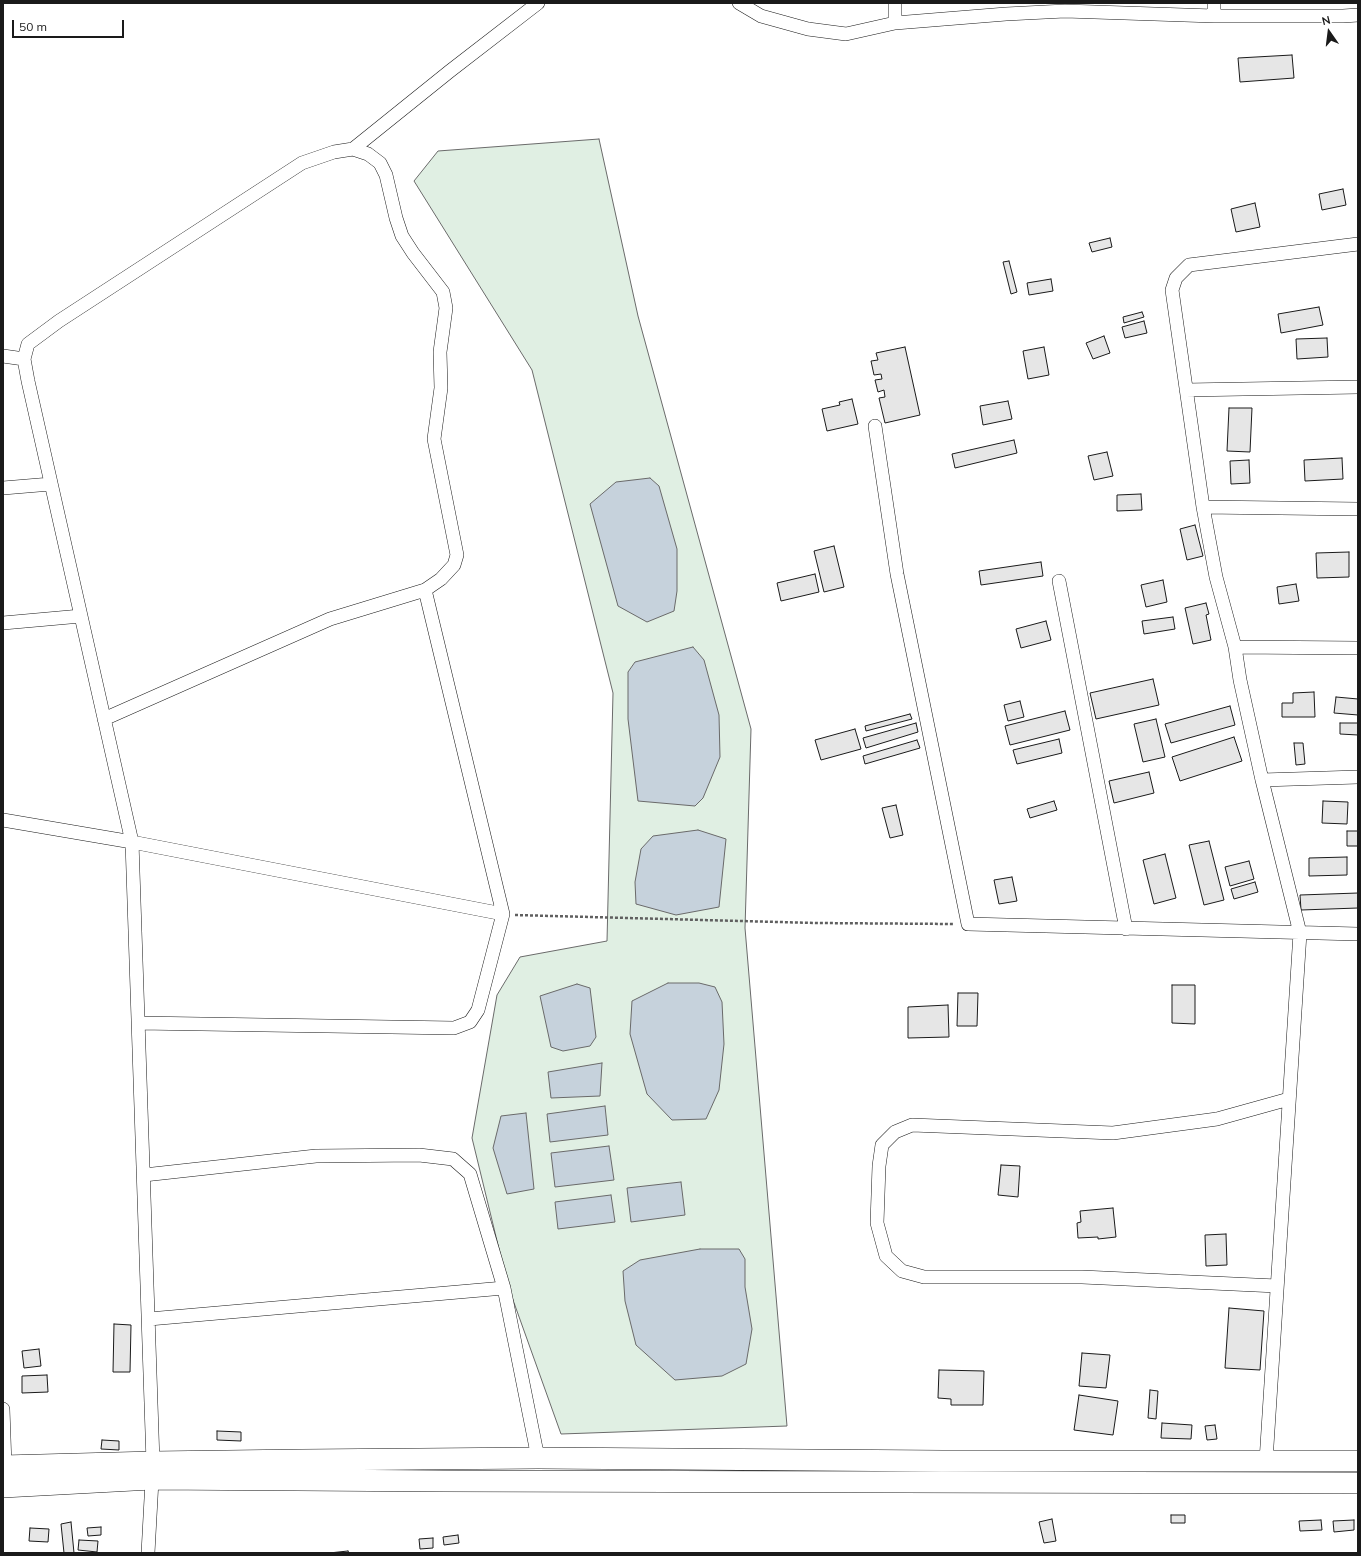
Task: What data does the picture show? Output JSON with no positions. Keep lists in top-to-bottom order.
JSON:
{
  "scale_bar": "50 m",
  "north": "top"
}
